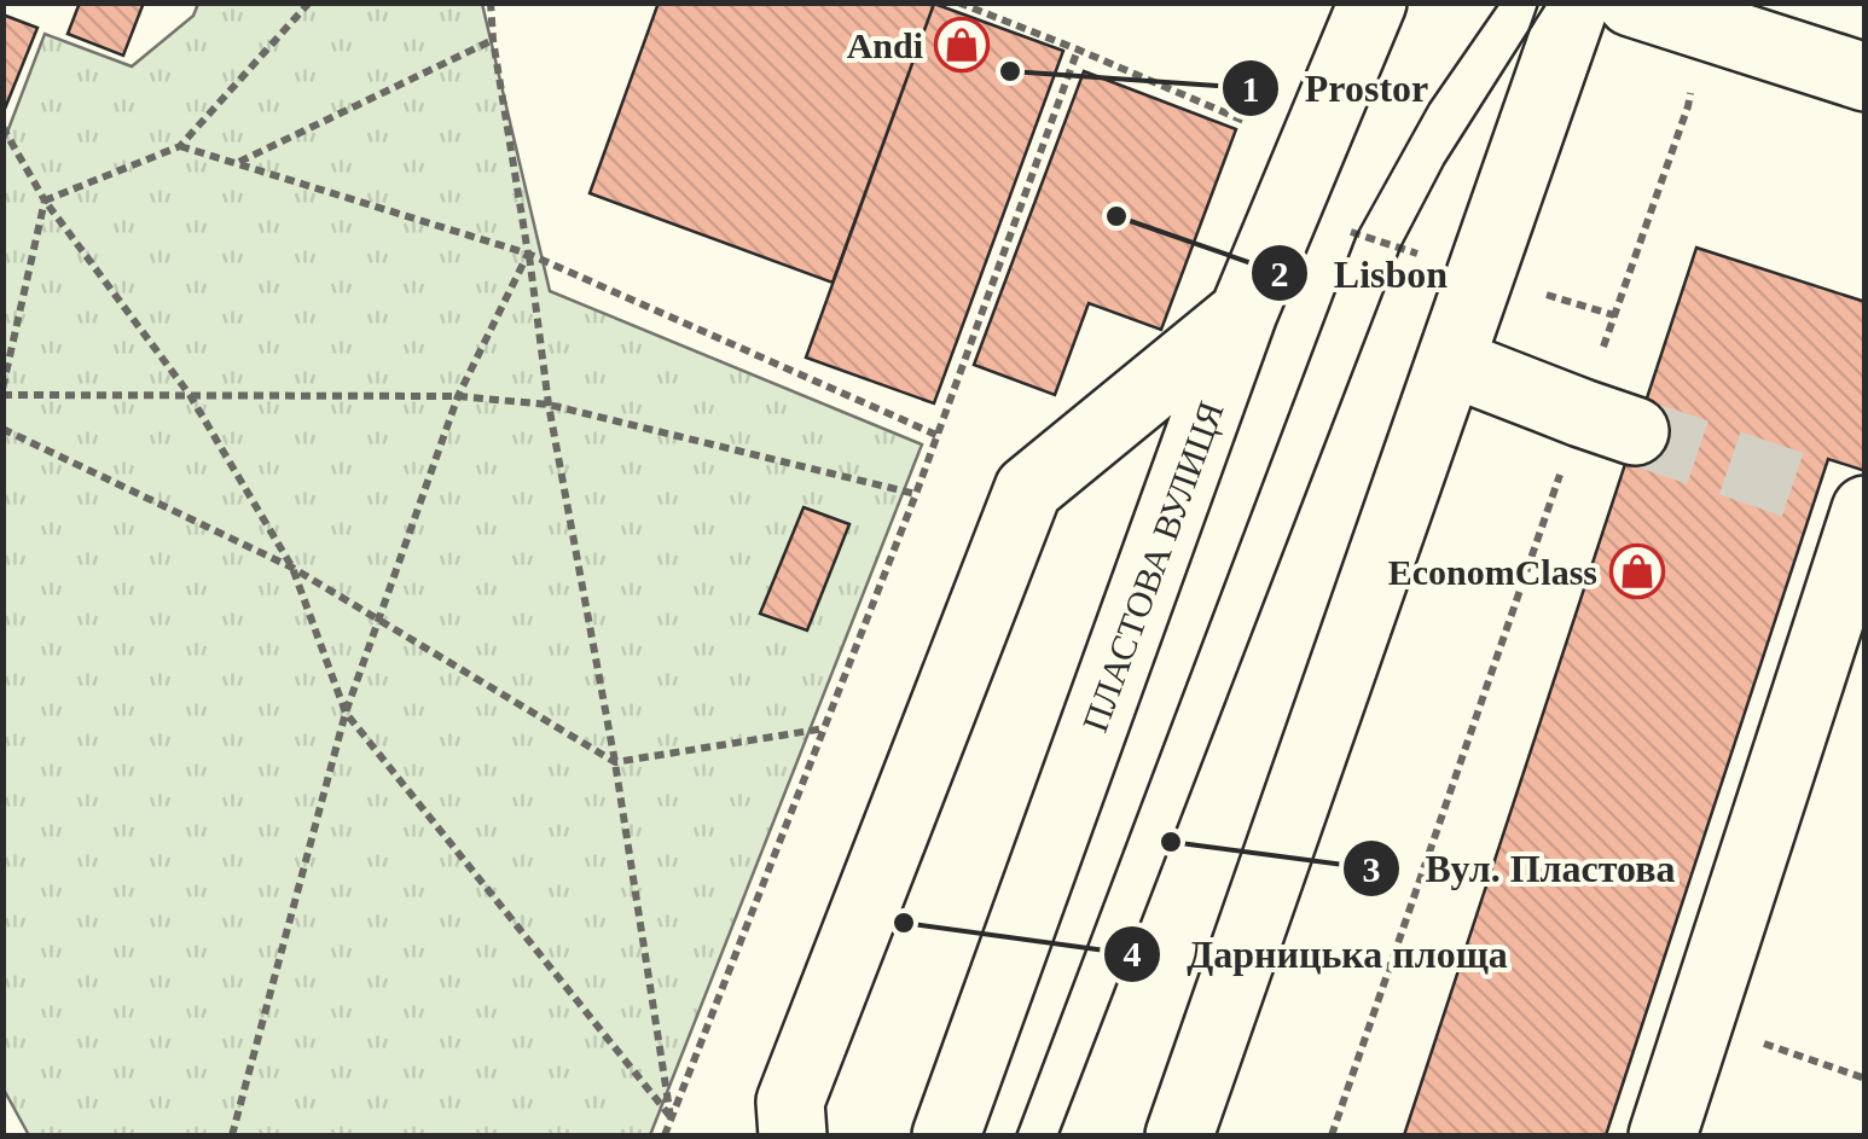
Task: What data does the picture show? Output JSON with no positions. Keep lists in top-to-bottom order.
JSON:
{
  "streets": {
    "street": ["ПЛАСТОВА ВУЛИЦЯ"]
  },
  "places": {
    "shop": ["Andi", "EconomClass"],
    "other": [
      "Prostor",
      "Lisbon",
      "Вул. Пластова",
      "Дарницька площа"
    ]
  }
}
